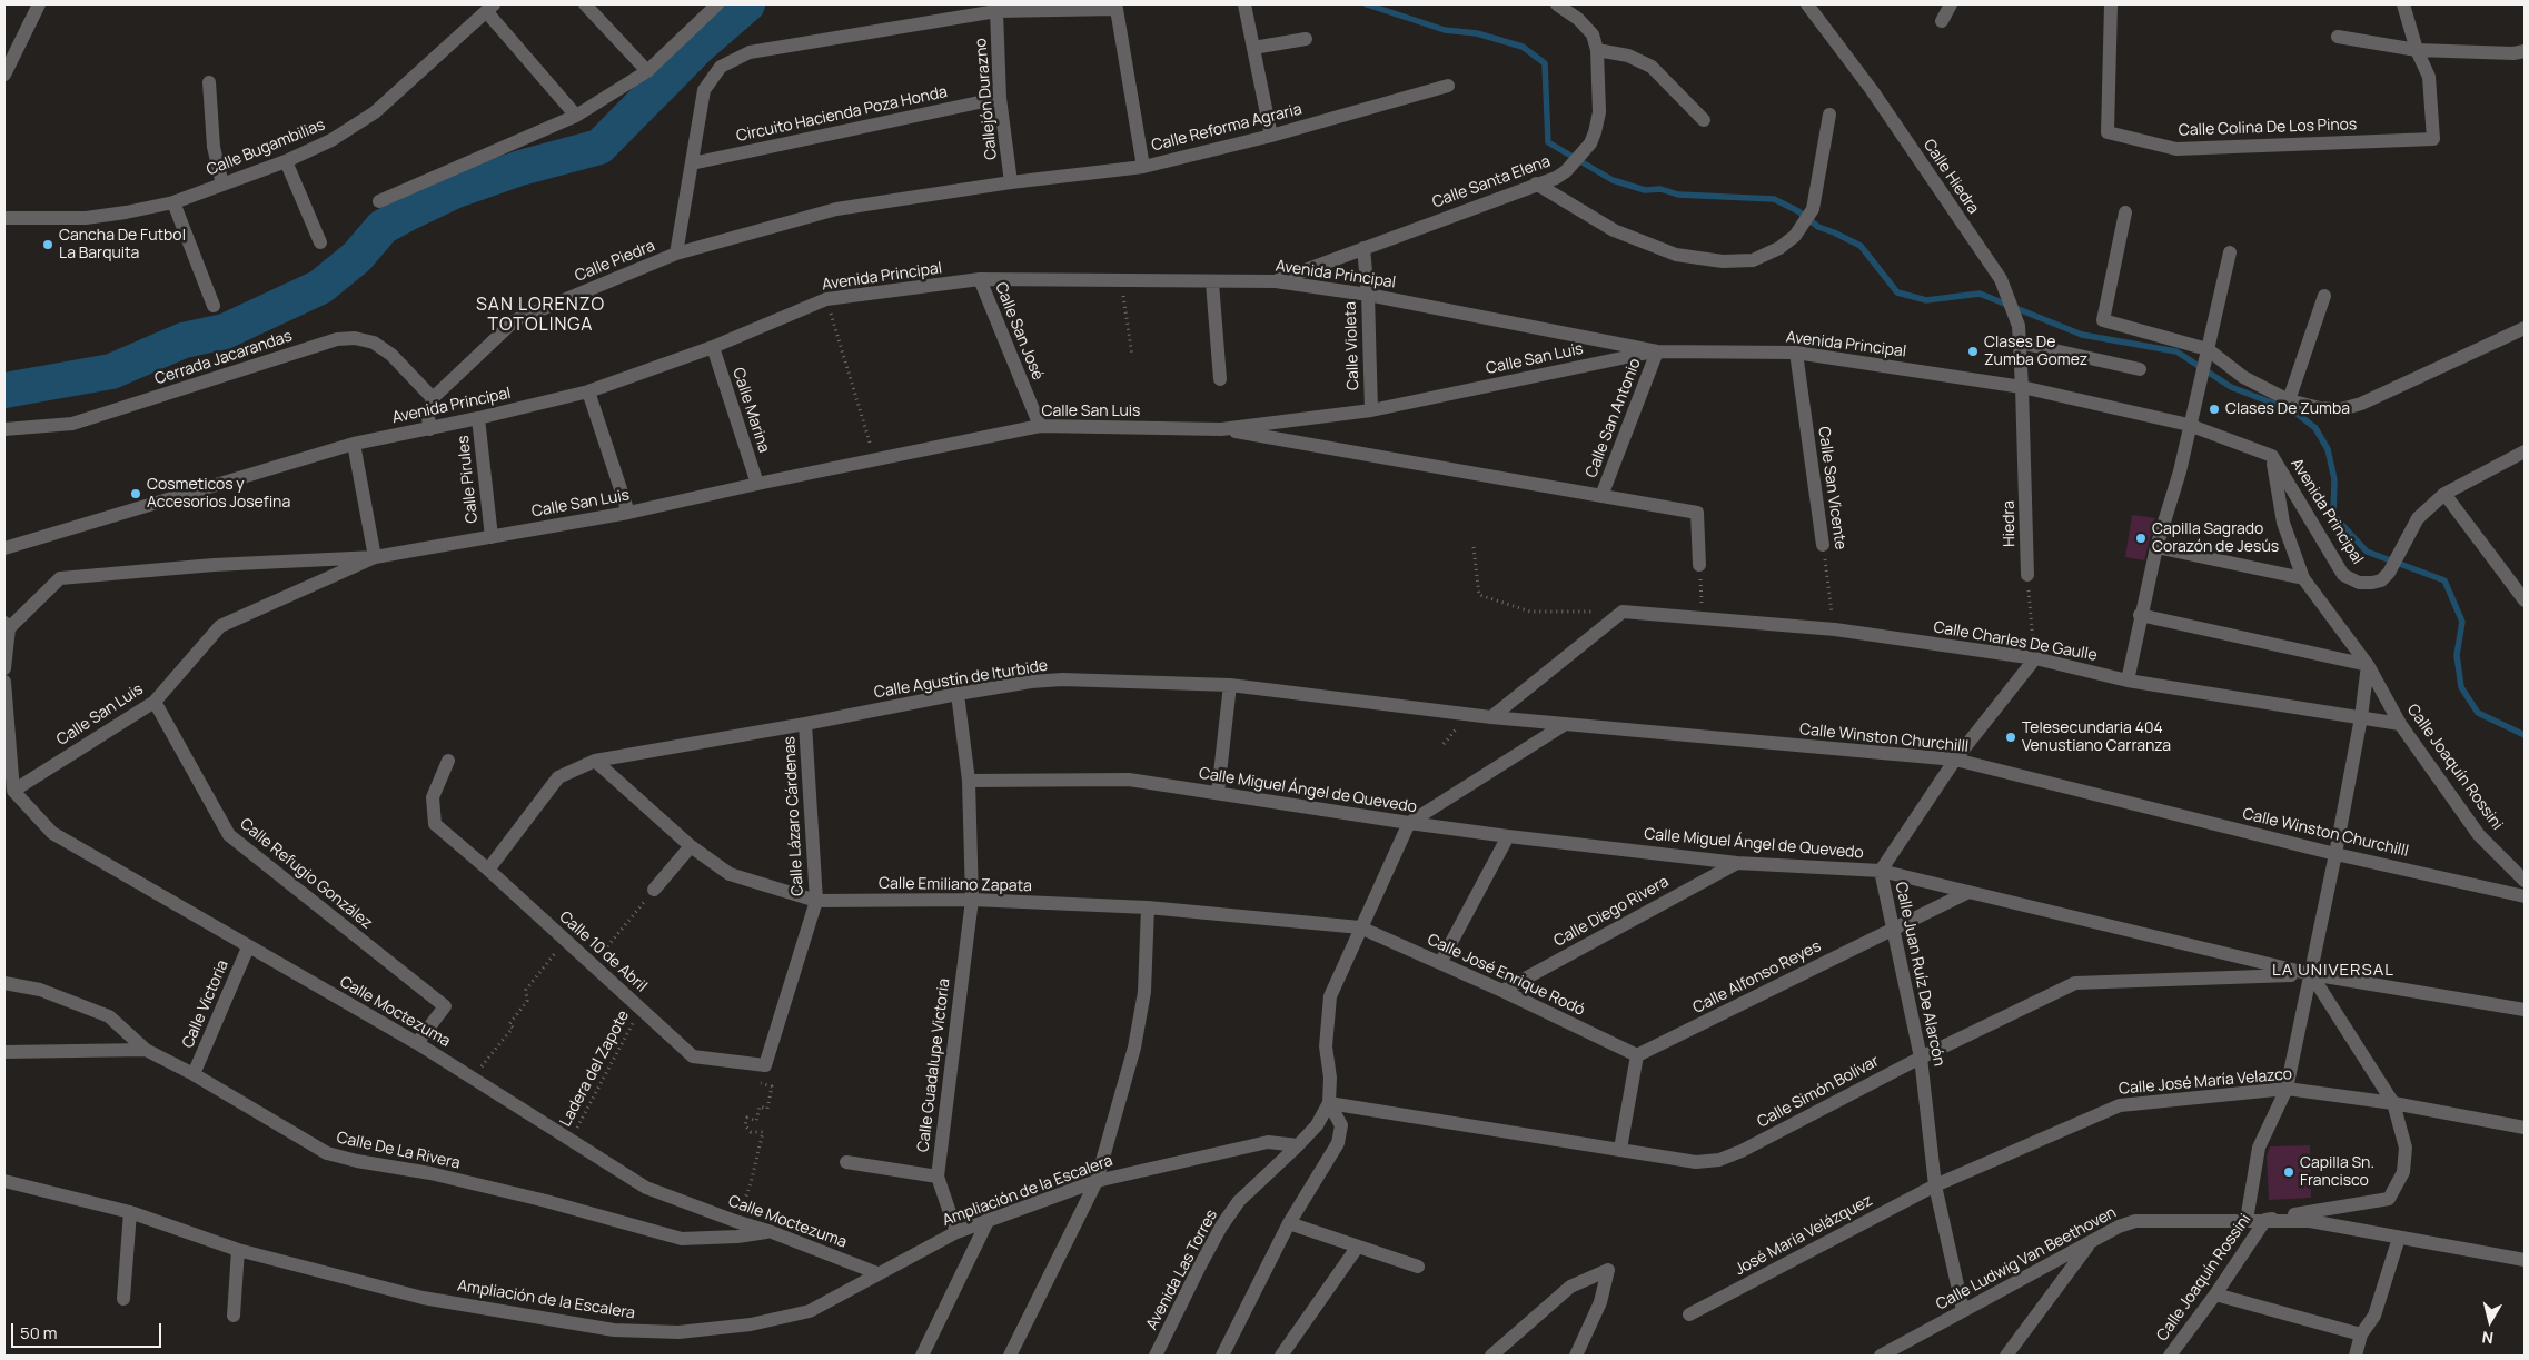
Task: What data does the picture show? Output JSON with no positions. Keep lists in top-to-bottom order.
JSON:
{
  "streets": {
    "street": [
      "Callejón Durazno",
      "Circuito Hacienda Poza Honda",
      "Calle Reforma Agraria",
      "Calle Colina De Los Pinos",
      "Calle Bugambilias",
      "Calle Hiedra",
      "Calle Santa Elena",
      "Calle Piedra",
      "Avenida Principal",
      "Calle San José",
      "Calle Violeta",
      "Cerrada Jacarandas",
      "Calle San Luis",
      "Calle Marina",
      "Calle San Antonio",
      "Calle Pirules",
      "Calle San Vicente",
      "Hiedra",
      "Calle Charles De Gaulle",
      "Calle Agustín de Iturbide",
      "Calle Winston Churchilll",
      "Calle Joaquín Rossini",
      "Calle Miguel Ángel de Quevedo",
      "Calle Lázaro Cárdenas",
      "Calle Refugio González",
      "Calle Emiliano Zapata",
      "Calle Diego Rivera",
      "Calle 10 de Abril",
      "Calle Juan Ruíz De Alarcón",
      "Calle José Enrique Rodó",
      "Calle Alfonso Reyes",
      "Calle Victoria",
      "Calle Moctezuma",
      "Calle Guadalupe Victoria",
      "Calle José María Velazco",
      "Calle Simón Bolívar",
      "Calle De La Rivera",
      "Ampliación de la Escalera",
      "José María Velázquez",
      "Calle Ludwig Van Beethoven",
      "Avenida Las Torres"
    ],
    "path": ["Ladera del Zapote"]
  },
  "crossings": [
    ["Callejón Durazno", "Circuito Hacienda Poza Honda"],
    ["Callejón Durazno", "Calle Reforma Agraria"],
    ["Calle Reforma Agraria", "Calle Piedra"],
    ["Calle Hiedra", "Avenida Principal"],
    ["Calle Hiedra", "Hiedra"],
    ["Calle Santa Elena", "Avenida Principal"],
    ["Calle Santa Elena", "Calle Violeta"],
    ["Calle Piedra", "Cerrada Jacarandas"],
    ["Avenida Principal", "Calle San José"],
    ["Avenida Principal", "Calle Violeta"],
    ["Avenida Principal", "Calle San Luis"],
    ["Avenida Principal", "Calle Marina"],
    ["Avenida Principal", "Calle San Antonio"],
    ["Avenida Principal", "Calle Pirules"],
    ["Avenida Principal", "Calle San Vicente"],
    ["Avenida Principal", "Hiedra"],
    ["Avenida Principal", "Calle Joaquín Rossini"],
    ["Calle San José", "Calle San Luis"],
    ["Calle Violeta", "Calle San Luis"],
    ["Calle San Luis", "Calle Marina"],
    ["Calle San Luis", "Calle San Antonio"],
    ["Calle San Luis", "Calle Pirules"],
    ["Calle San Luis", "Calle Refugio González"],
    ["Calle San Luis", "Calle Moctezuma"],
    ["Calle San Vicente", "Calle Charles De Gaulle"],
    ["Calle Charles De Gaulle", "Calle Joaquín Rossini"],
    ["Calle Charles De Gaulle", "Calle Juan Ruíz De Alarcón"],
    ["Calle Agustín de Iturbide", "Calle Winston Churchilll"],
    ["Calle Agustín de Iturbide", "Calle Lázaro Cárdenas"],
    ["Calle Agustín de Iturbide", "Calle Emiliano Zapata"],
    ["Calle Agustín de Iturbide", "Calle 10 de Abril"],
    ["Calle Agustín de Iturbide", "Calle Guadalupe Victoria"],
    ["Calle Winston Churchilll", "Calle Juan Ruíz De Alarcón"],
    ["Calle Joaquín Rossini", "Calle Ludwig Van Beethoven"],
    ["Calle Miguel Ángel de Quevedo", "Calle Diego Rivera"],
    ["Calle Miguel Ángel de Quevedo", "Calle Juan Ruíz De Alarcón"],
    ["Calle Miguel Ángel de Quevedo", "Calle Alfonso Reyes"],
    ["Calle Miguel Ángel de Quevedo", "Calle Guadalupe Victoria"],
    ["Calle Miguel Ángel de Quevedo", "Calle Simón Bolívar"],
    ["Calle Miguel Ángel de Quevedo", "Avenida Las Torres"],
    ["Calle Lázaro Cárdenas", "Calle Emiliano Zapata"],
    ["Calle Lázaro Cárdenas", "Calle 10 de Abril"],
    ["Calle Refugio González", "Calle Moctezuma"],
    ["Calle Emiliano Zapata", "Calle José Enrique Rodó"],
    ["Calle Emiliano Zapata", "Calle Guadalupe Victoria"],
    ["Calle Emiliano Zapata", "Avenida Las Torres"],
    ["Calle Diego Rivera", "Calle José Enrique Rodó"],
    ["Calle 10 de Abril", "Ladera del Zapote"],
    ["Calle Juan Ruíz De Alarcón", "Calle Alfonso Reyes"],
    ["Calle Juan Ruíz De Alarcón", "Calle José María Velazco"],
    ["Calle Juan Ruíz De Alarcón", "Calle Simón Bolívar"],
    ["Calle Juan Ruíz De Alarcón", "José María Velázquez"],
    ["Calle Juan Ruíz De Alarcón", "Calle Ludwig Van Beethoven"],
    ["Calle José Enrique Rodó", "Calle Alfonso Reyes"],
    ["Calle José Enrique Rodó", "Avenida Las Torres"],
    ["Calle Victoria", "Calle Moctezuma"],
    ["Calle Victoria", "Calle De La Rivera"],
    ["Calle Moctezuma", "Ladera del Zapote"],
    ["Calle Moctezuma", "Calle De La Rivera"],
    ["Calle Moctezuma", "Ampliación de la Escalera"],
    ["Calle Guadalupe Victoria", "Ampliación de la Escalera"],
    ["Calle José María Velazco", "José María Velázquez"],
    ["Calle Simón Bolívar", "Avenida Las Torres"],
    ["Ampliación de la Escalera", "Avenida Las Torres"]
  ],
  "districts": ["SAN LORENZO TOTOLINGA", "LA UNIVERSAL"],
  "places": [
    "Cancha De Futbol La Barquita",
    "Clases De Zumba Gomez",
    "Clases De Zumba",
    "Cosmeticos y Accesorios Josefina",
    "Capilla Sagrado Corazón de Jesús",
    "Telesecundaria 404 Venustiano Carranza",
    "Capilla Sn. Francisco"
  ],
  "scale_bar": "50 m",
  "north": "bottom"
}
